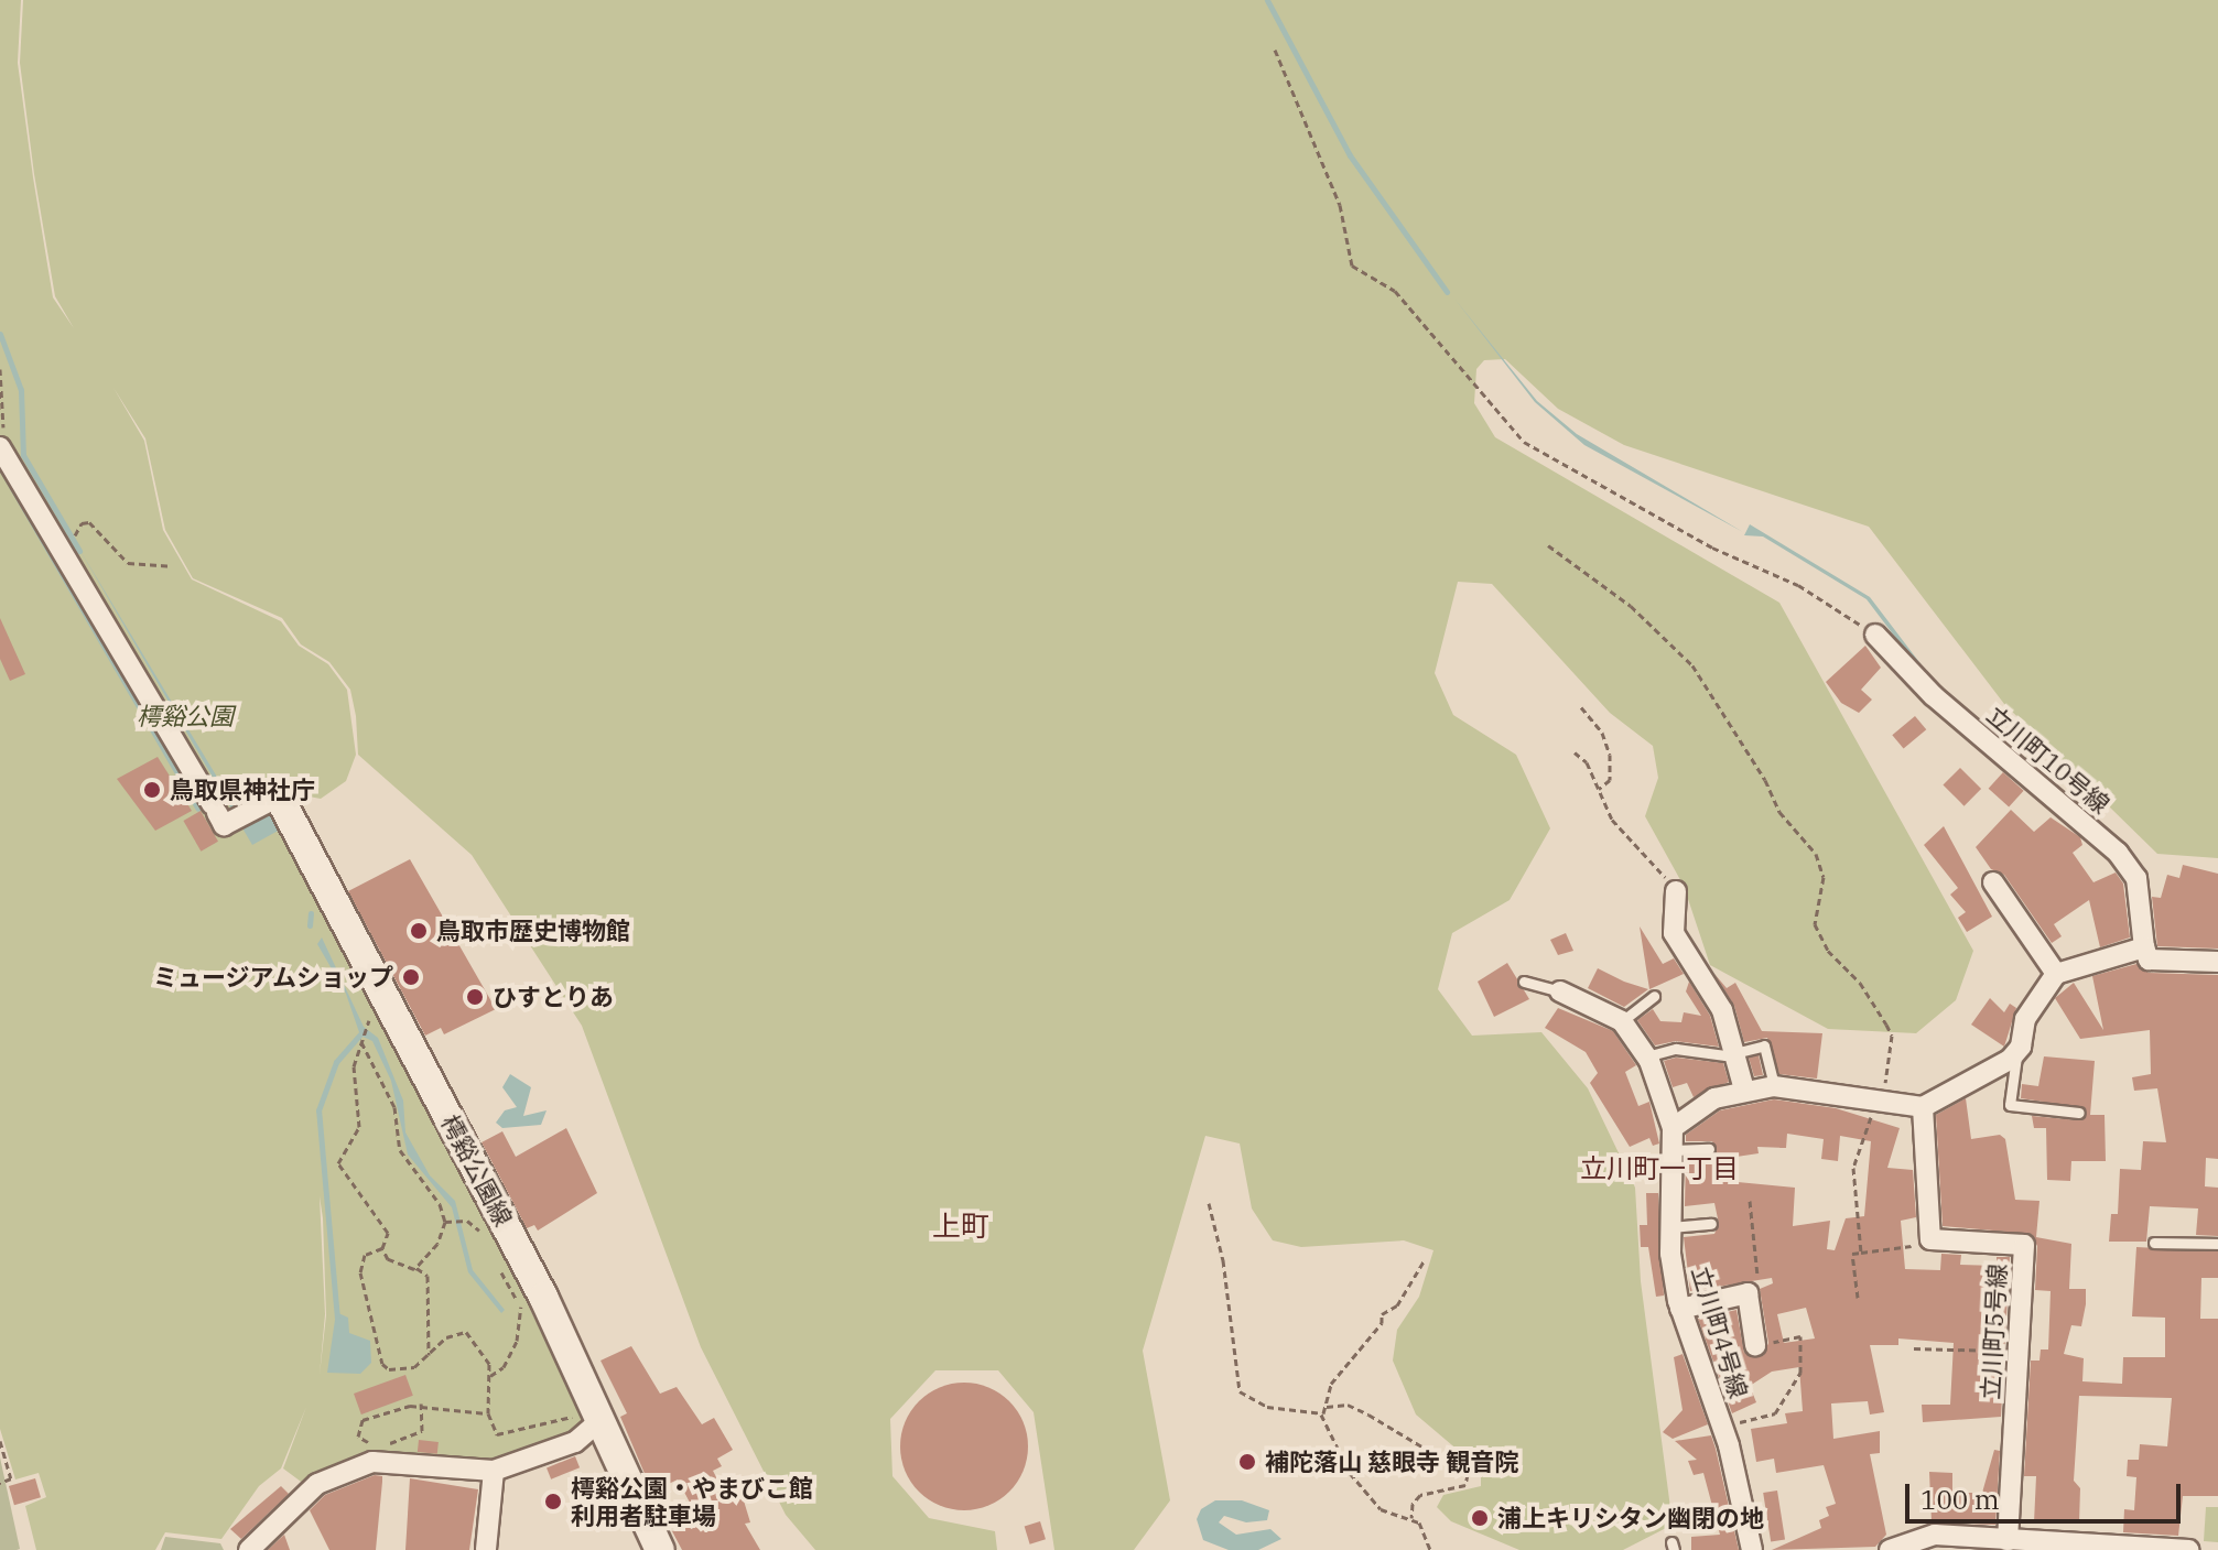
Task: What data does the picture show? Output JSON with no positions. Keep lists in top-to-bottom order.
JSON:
{
  "streets": {
    "main road": ["樗谿公園線"],
    "street": ["立川町10号線", "立川町4号線", "立川町5号線"]
  },
  "districts": ["立川町一丁目", "上町"],
  "parks": ["樗谿公園"],
  "places": [
    "鳥取県神社庁",
    "鳥取市歴史博物館",
    "ミュージアムショップ",
    "ひすとりあ",
    "補陀落山 慈眼寺 観音院",
    "樗谿公園・やまびこ館 利用者駐車場",
    "浦上キリシタン幽閉の地"
  ],
  "scale_bar": "100 m"
}
